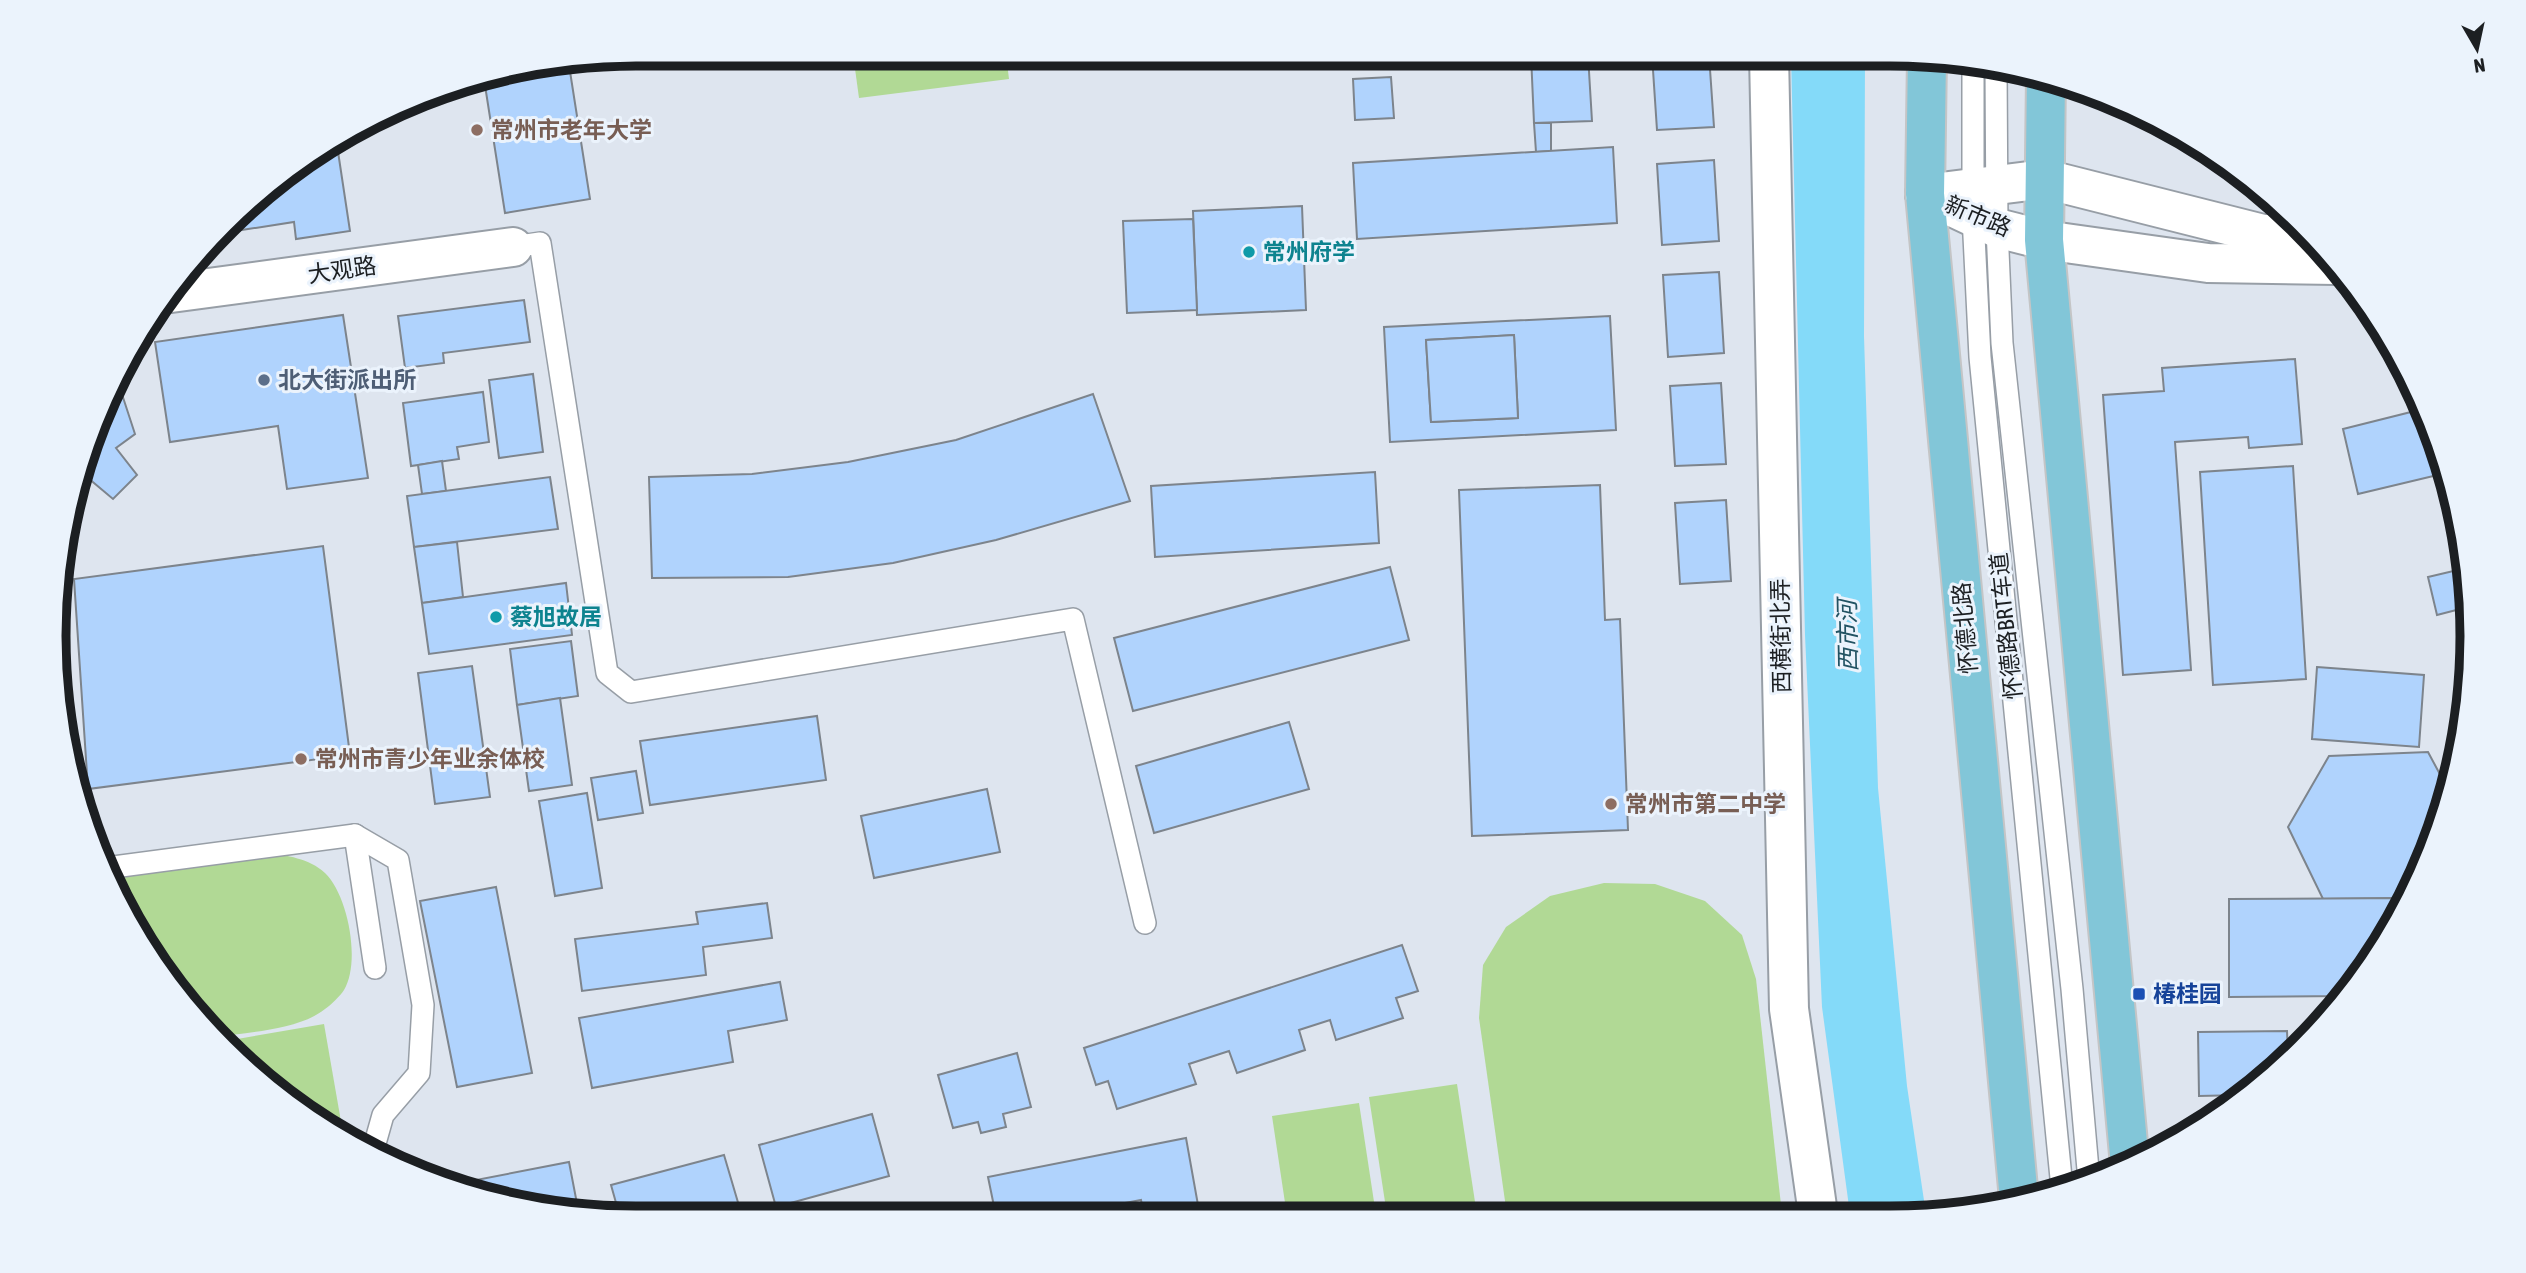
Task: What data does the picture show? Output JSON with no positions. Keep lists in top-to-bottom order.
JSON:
{
  "streets": {
    "main road": ["怀德北路"],
    "street": ["新市路", "大观路", "西横街北弄"],
    "lane": ["怀德路BRT车道"]
  },
  "crossings": [
    ["新市路", "怀德路BRT车道"],
    ["新市路", "怀德北路"]
  ],
  "water": ["西市河"],
  "places": {
    "other": [
      "常州市老年大学",
      "常州府学",
      "北大街派出所",
      "蔡旭故居",
      "常州市青少年业余体校",
      "常州市第二中学"
    ],
    "transit": ["椿桂园"]
  },
  "north": "bottom"
}
